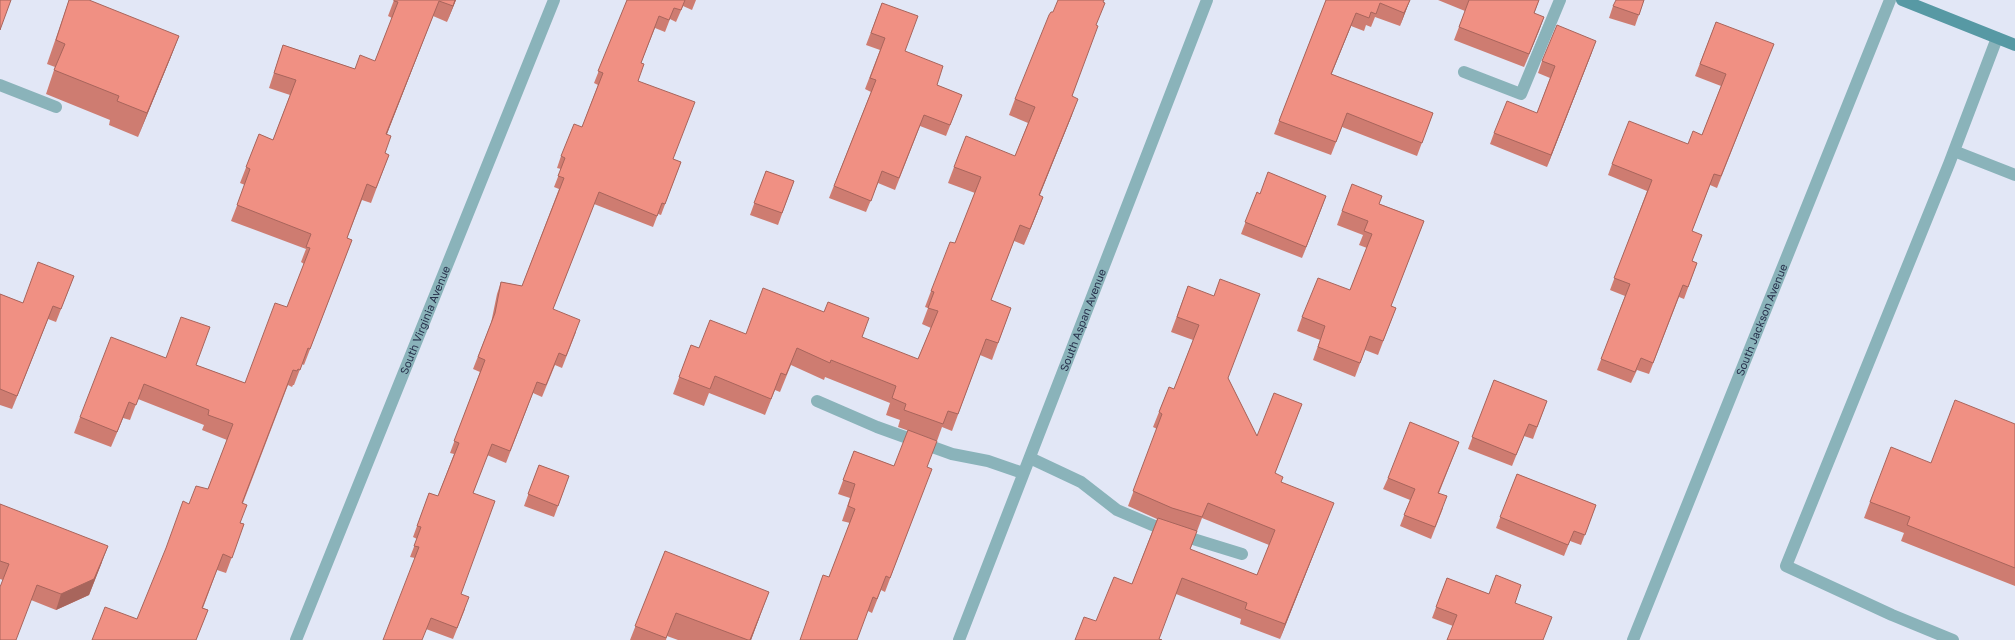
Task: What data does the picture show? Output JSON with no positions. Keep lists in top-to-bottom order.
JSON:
{
  "streets": {
    "street": ["South Virginia Avenue", "South Aspan Avenue", "South Jackson Avenue"]
  }
}
